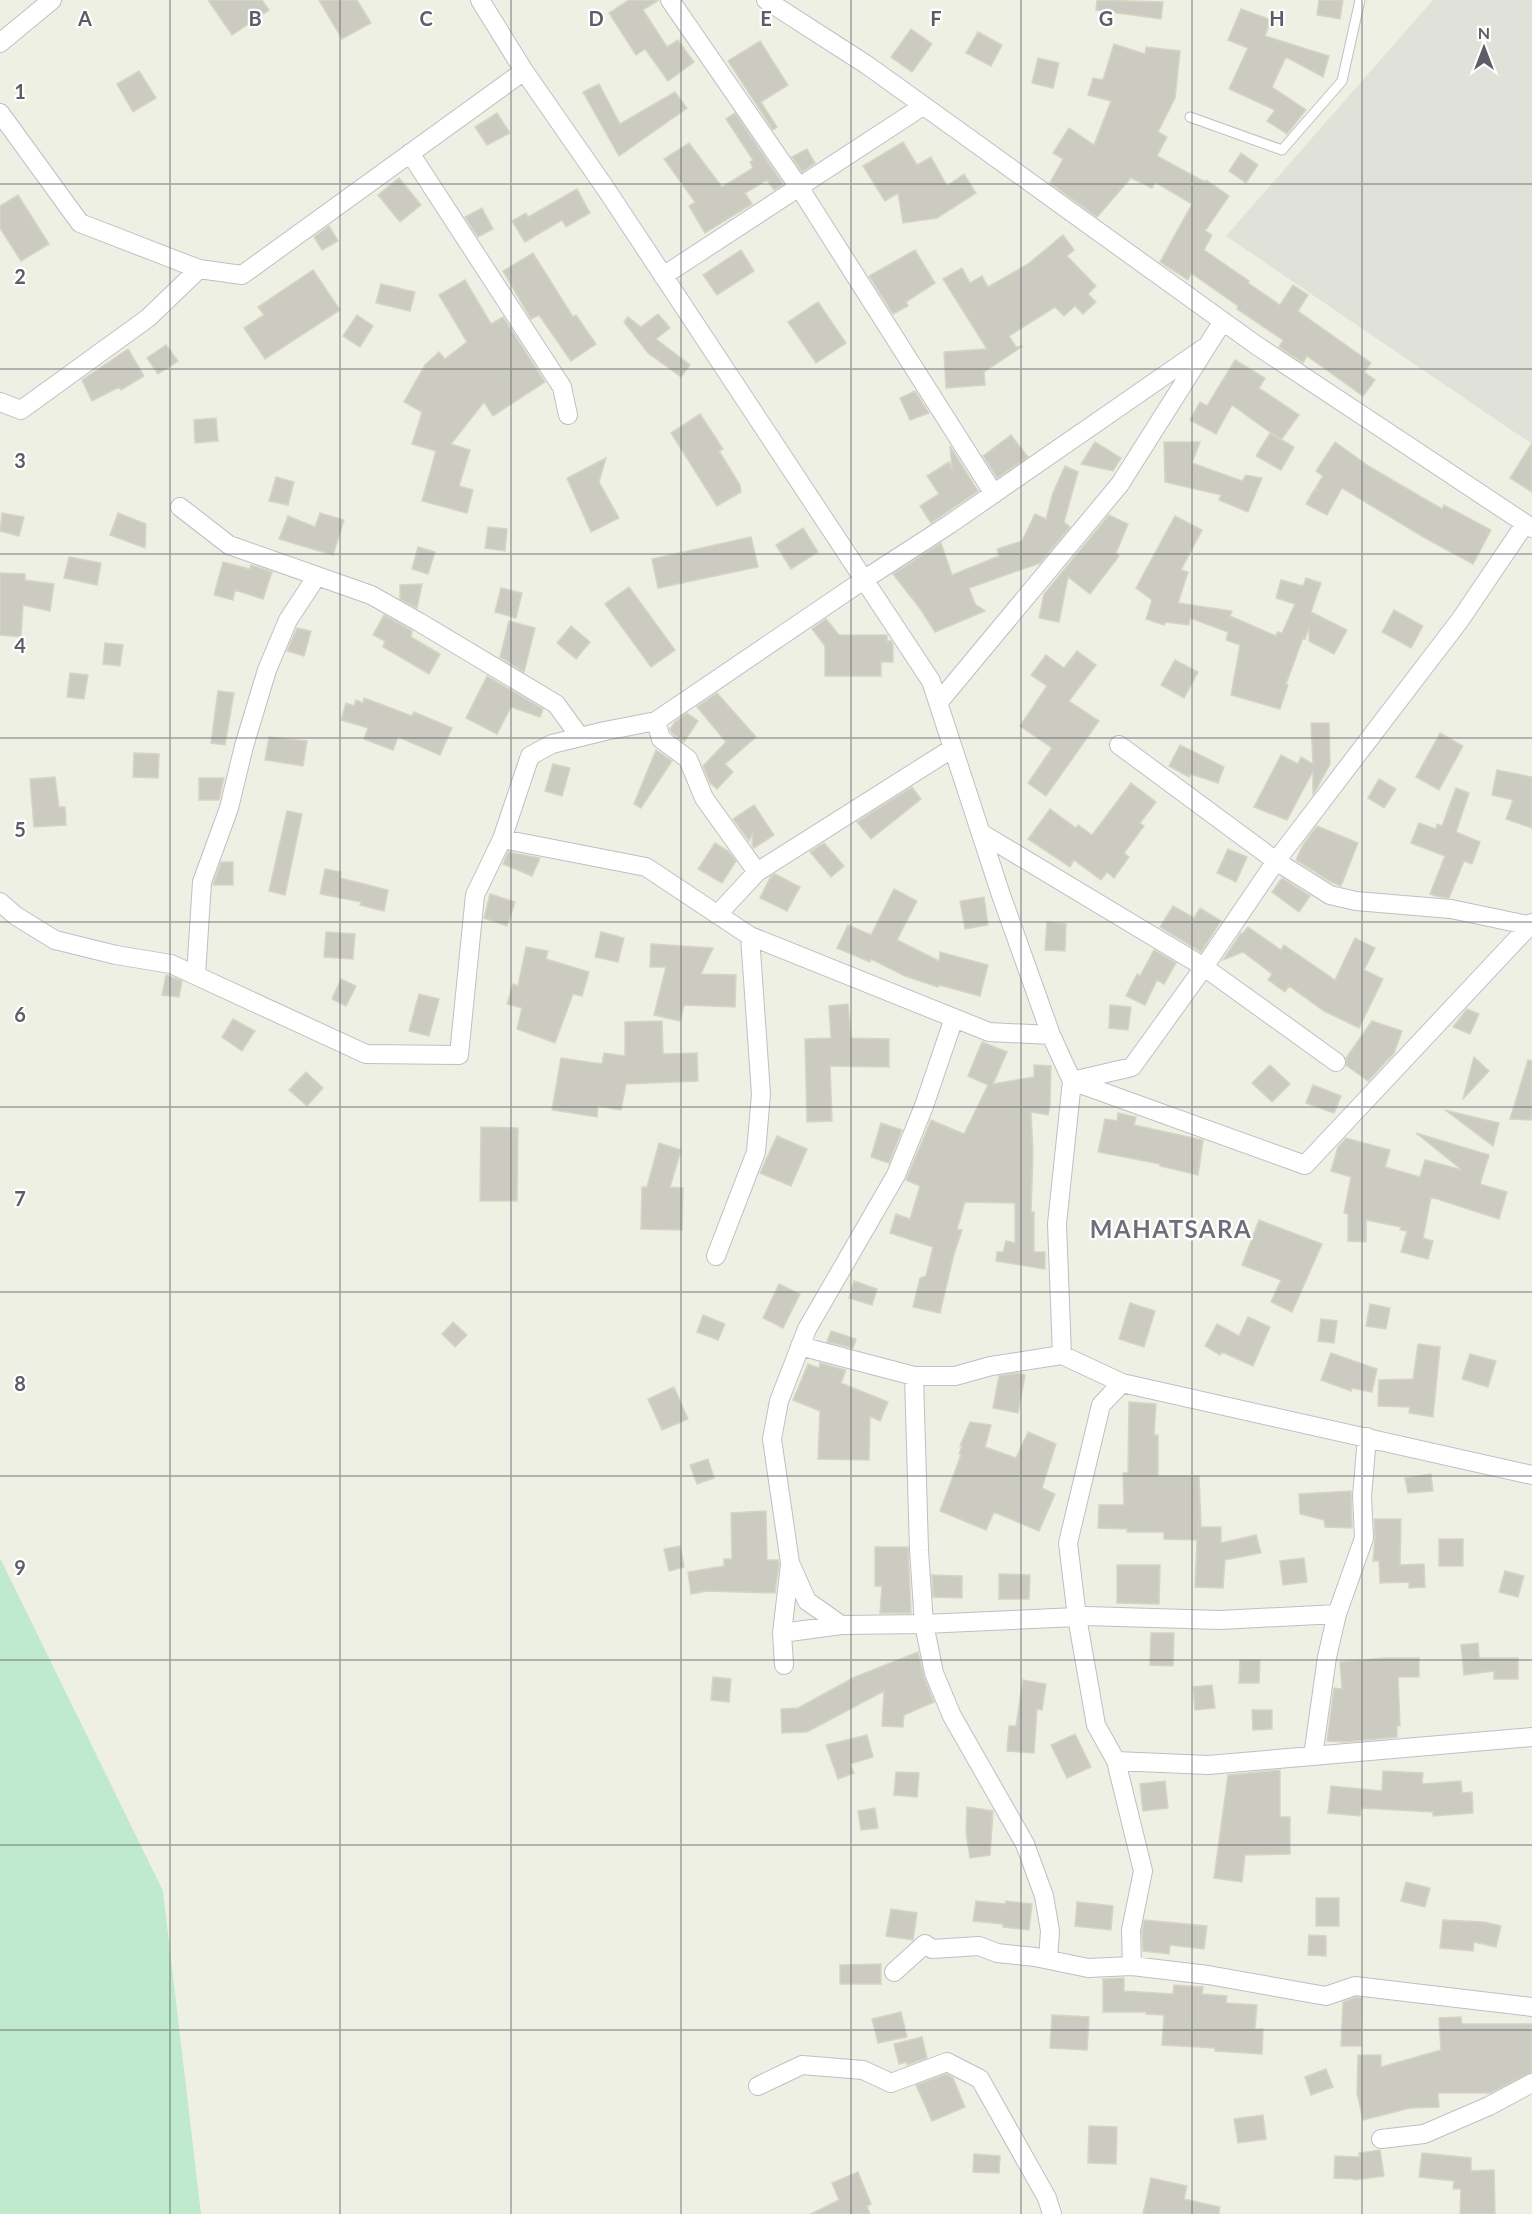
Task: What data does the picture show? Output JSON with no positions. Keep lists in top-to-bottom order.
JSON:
{
  "districts": ["MAHATSARA"],
  "north": "top",
  "grid": {
    "columns": [
      "A",
      "B",
      "C",
      "D",
      "E",
      "F",
      "G",
      "H"
    ],
    "rows": [
      "1",
      "2",
      "3",
      "4",
      "5",
      "6",
      "7",
      "8",
      "9"
    ]
  }
}
